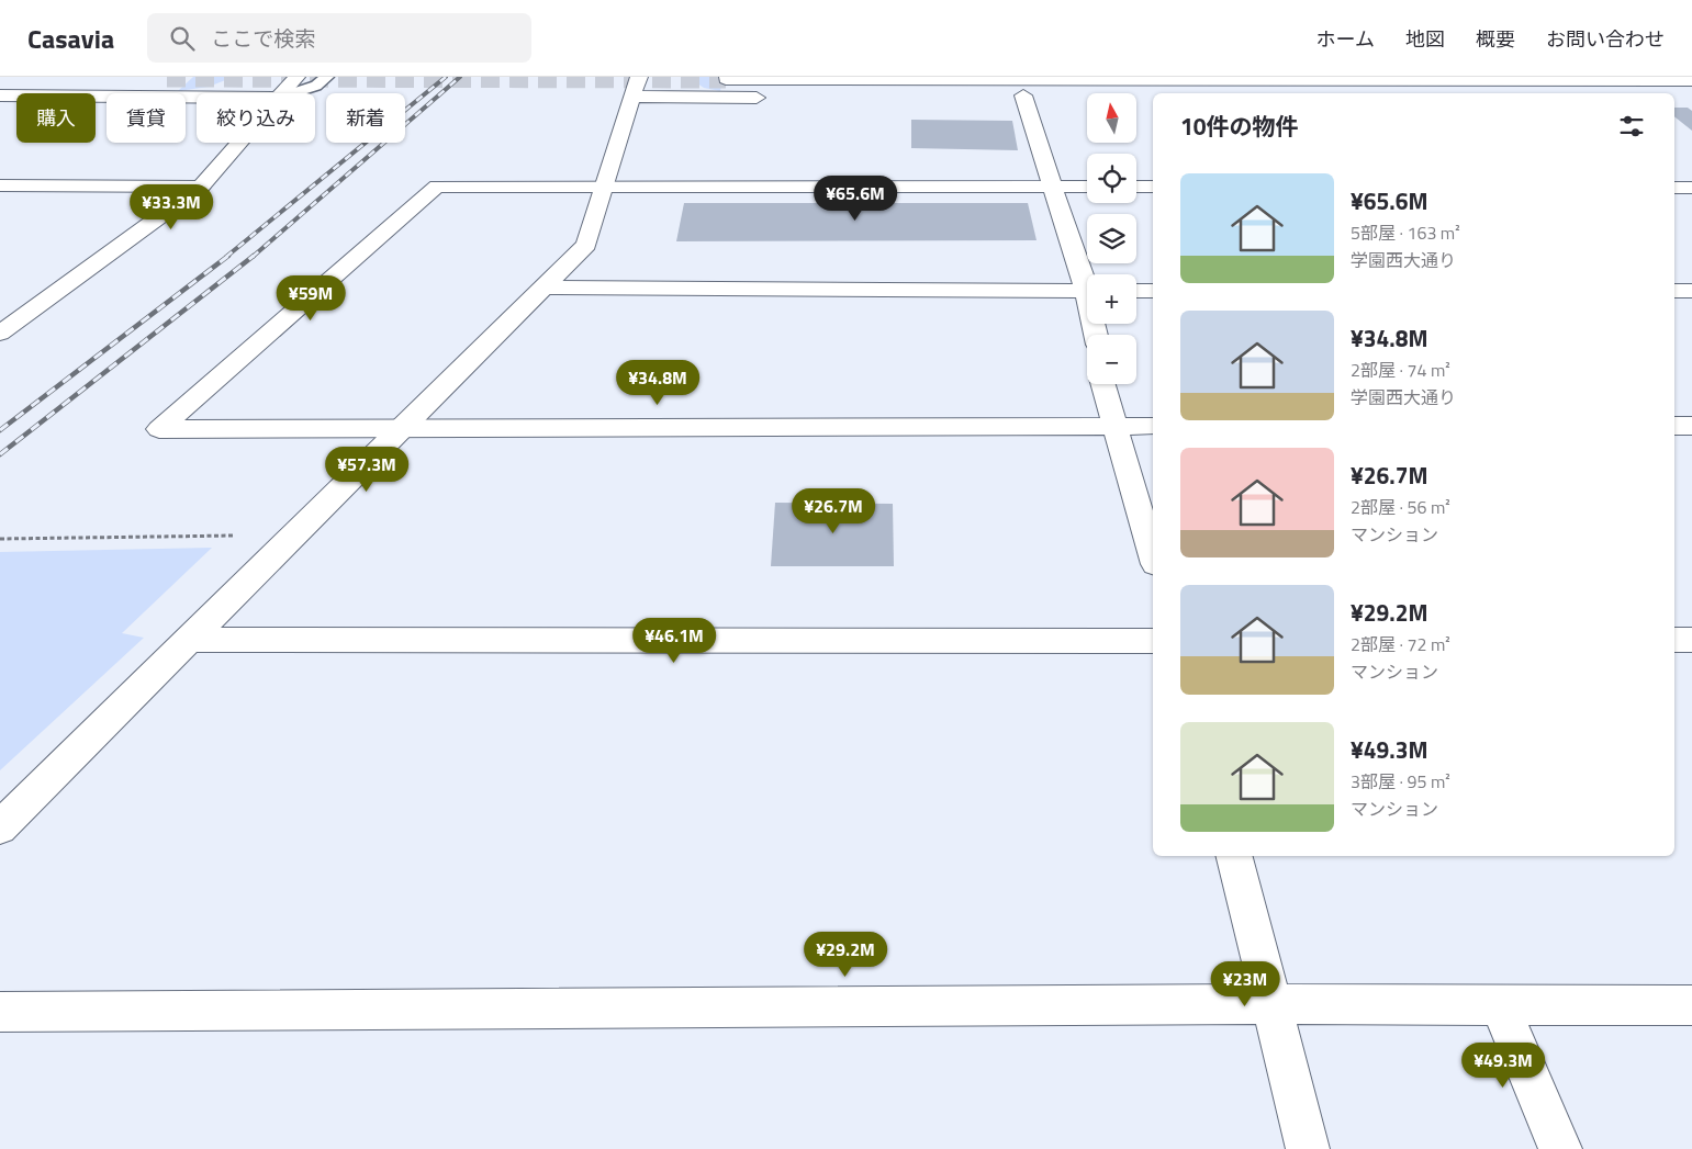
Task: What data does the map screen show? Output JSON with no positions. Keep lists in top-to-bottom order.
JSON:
{
  "north": "top",
  "page": {
    "header": "Casavia",
    "search": "ここで検索",
    "nav": [
      "ホーム",
      "地図",
      "概要",
      "お問い合わせ"
    ],
    "map_buttons": ["+", "−"],
    "chip": [
      "購入",
      "賃貸",
      "絞り込み",
      "新着"
    ],
    "heading": "10件の物件",
    "list": [
      {
        "name": "¥65.6M",
        "note": "5部屋 · 163 m² · 学園西大通り"
      },
      {
        "name": "¥34.8M",
        "note": "2部屋 · 74 m² · 学園西大通り"
      },
      {
        "name": "¥26.7M",
        "note": "2部屋 · 56 m² · マンション"
      },
      {
        "name": "¥29.2M",
        "note": "2部屋 · 72 m² · マンション"
      },
      {
        "name": "¥49.3M",
        "note": "3部屋 · 95 m² · マンション"
      }
    ],
    "price": [
      "¥65.6M",
      "¥33.3M",
      "¥59M",
      "¥34.8M",
      "¥57.3M",
      "¥26.7M",
      "¥46.1M",
      "¥29.2M",
      "¥23M",
      "¥49.3M"
    ]
  }
}
